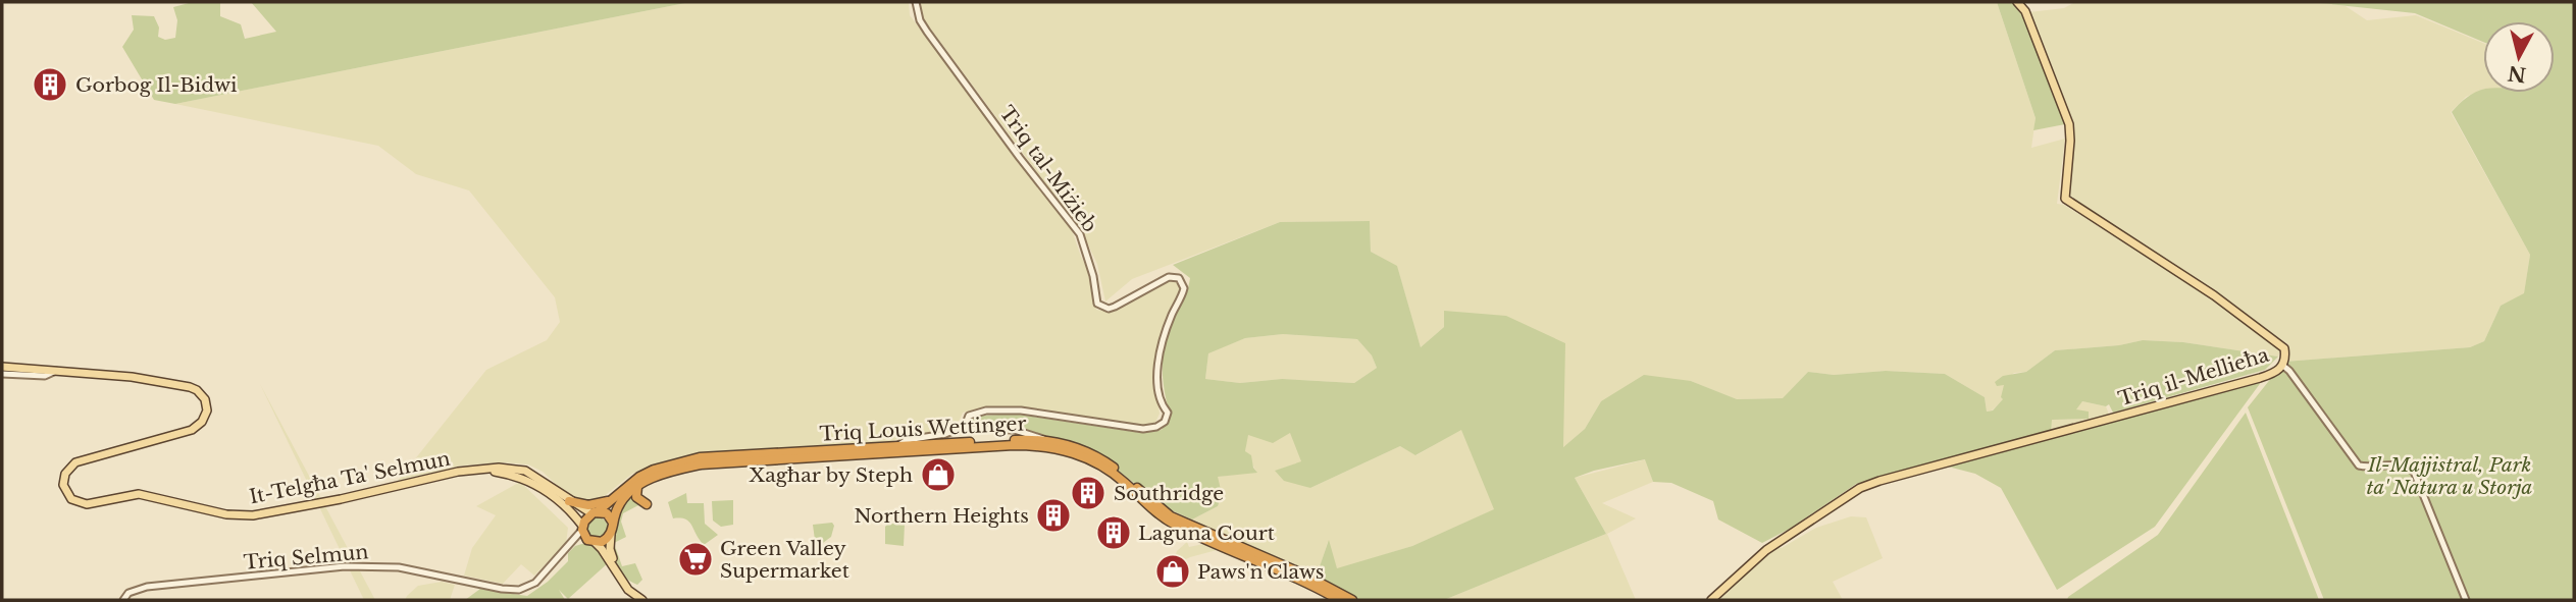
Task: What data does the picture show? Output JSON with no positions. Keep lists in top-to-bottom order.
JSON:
{
  "streets": {
    "highway": ["Triq Louis Wettinger"],
    "main road": ["Triq il-Mellieħa", "It-Telgħa Ta' Selmun"],
    "street": ["Triq tal-Miżieb", "Triq Selmun"]
  },
  "crossings": [
    ["Triq tal-Miżieb", "Triq Louis Wettinger"],
    ["Triq Louis Wettinger", "It-Telgħa Ta' Selmun"],
    ["Triq Louis Wettinger", "Triq Selmun"],
    ["It-Telgħa Ta' Selmun", "Triq Selmun"]
  ],
  "parks": ["Il-Majjistral, Park ta' Natura u Storja"],
  "places": {
    "building": [
      "Gorbog Il-Bidwi",
      "Southridge",
      "Northern Heights",
      "Laguna Court"
    ],
    "shop": ["Xagħar by Steph", "Paws'n'Claws"],
    "supermarket": ["Green Valley Supermarket"]
  },
  "north": "bottom"
}
